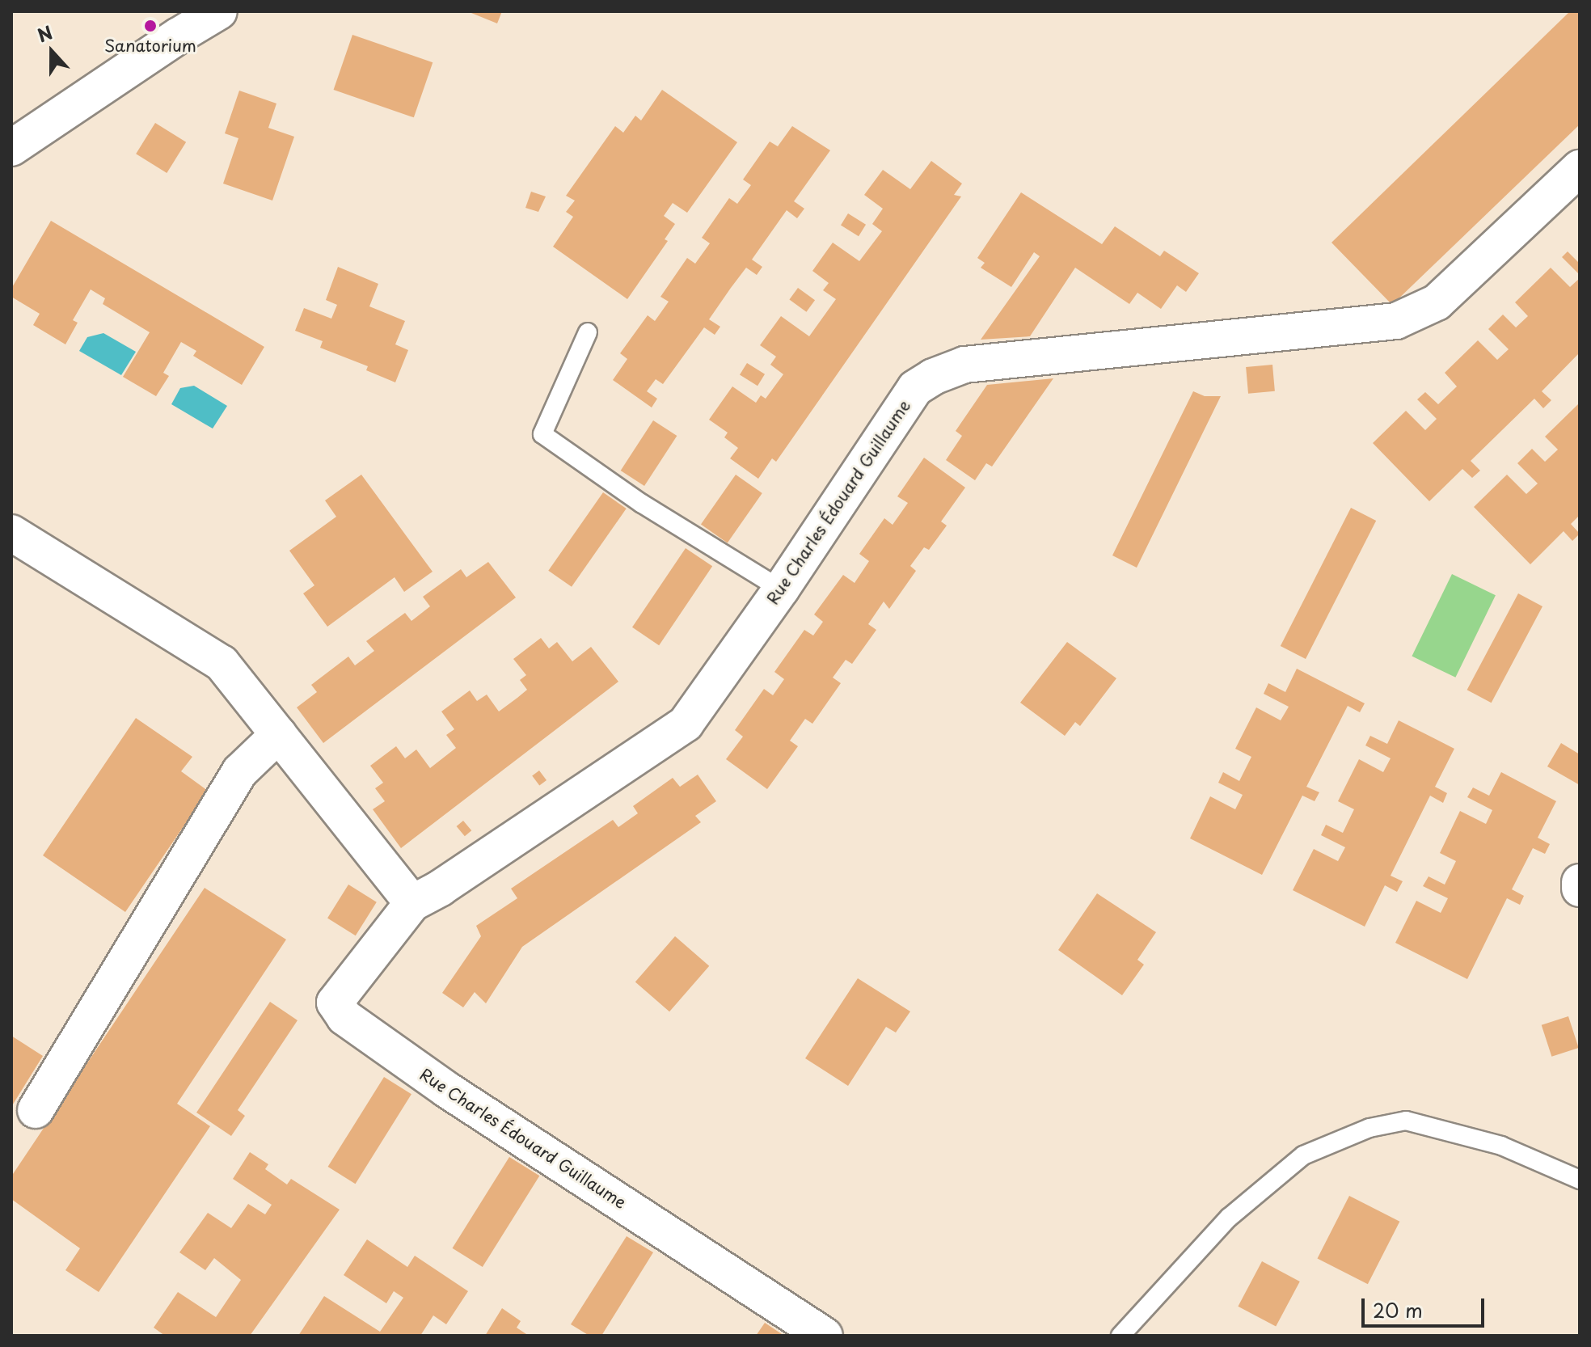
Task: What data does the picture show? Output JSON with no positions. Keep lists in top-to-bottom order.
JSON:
{
  "streets": {
    "street": ["Rue Charles Édouard Guillaume"]
  },
  "places": ["Sanatorium"],
  "scale_bar": "20 m",
  "north": "top"
}
